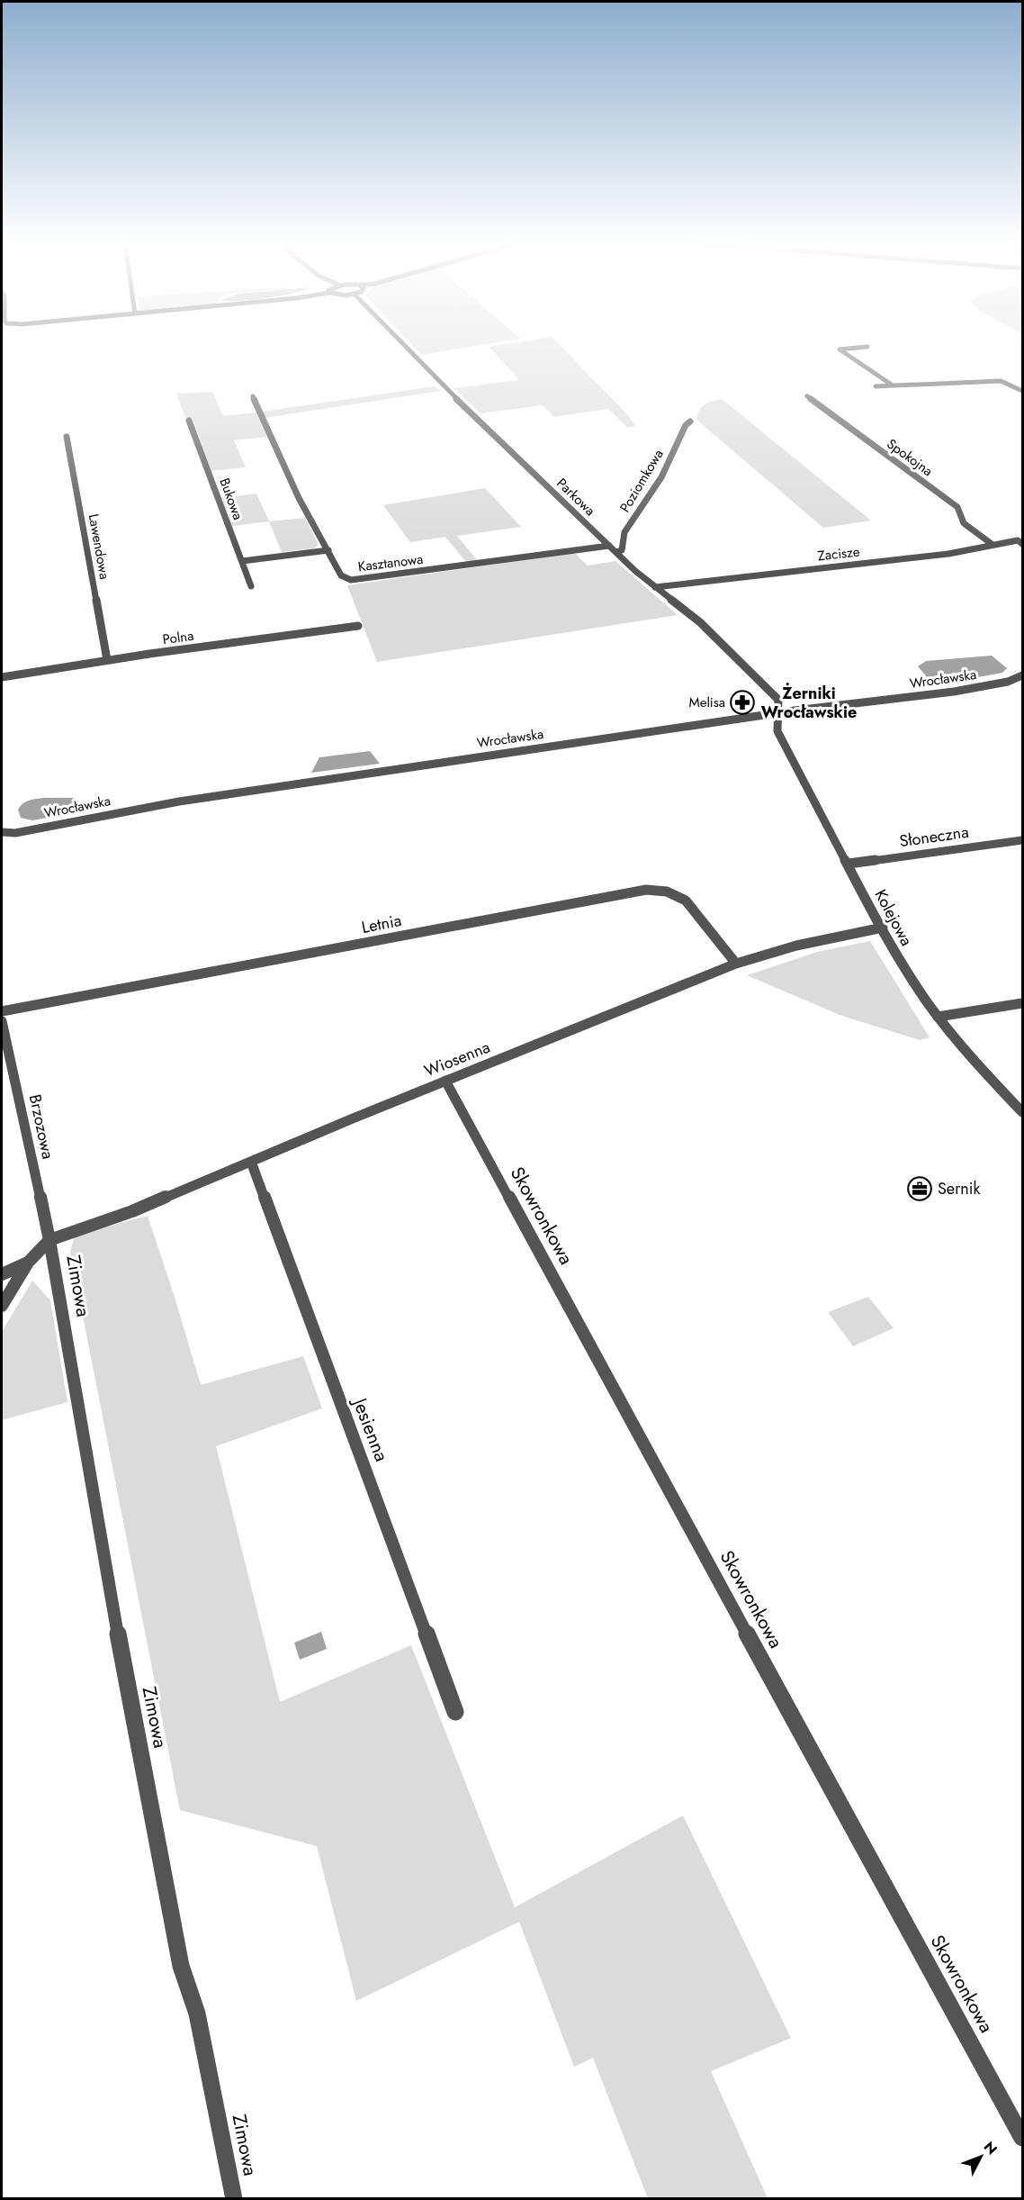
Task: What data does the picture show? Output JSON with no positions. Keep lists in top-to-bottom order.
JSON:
{
  "streets": {
    "street": [
      "Spokojna",
      "Poziomkowa",
      "Parkowa",
      "Bukowa",
      "Lawendowa",
      "Zacisze",
      "Kasztanowa",
      "Polna",
      "Wrocławska",
      "Słoneczna",
      "Kolejowa",
      "Letnia",
      "Wiosenna",
      "Brzozowa",
      "Skowronkowa",
      "Zimowa",
      "Jesienna"
    ]
  },
  "crossings": [
    ["Spokojna", "Zacisze"],
    ["Poziomkowa", "Parkowa"],
    ["Parkowa", "Zacisze"],
    ["Parkowa", "Kasztanowa"],
    ["Parkowa", "Wrocławska"],
    ["Parkowa", "Kolejowa"],
    ["Lawendowa", "Polna"],
    ["Wrocławska", "Kolejowa"],
    ["Słoneczna", "Kolejowa"],
    ["Kolejowa", "Wiosenna"],
    ["Letnia", "Wiosenna"],
    ["Wiosenna", "Brzozowa"],
    ["Wiosenna", "Skowronkowa"],
    ["Wiosenna", "Zimowa"],
    ["Wiosenna", "Jesienna"],
    ["Brzozowa", "Zimowa"]
  ],
  "districts": ["Żerniki Wrocławskie"],
  "places": {
    "pharmacy": ["Melisa"],
    "office": ["Sernik"]
  },
  "north": "top right"
}
